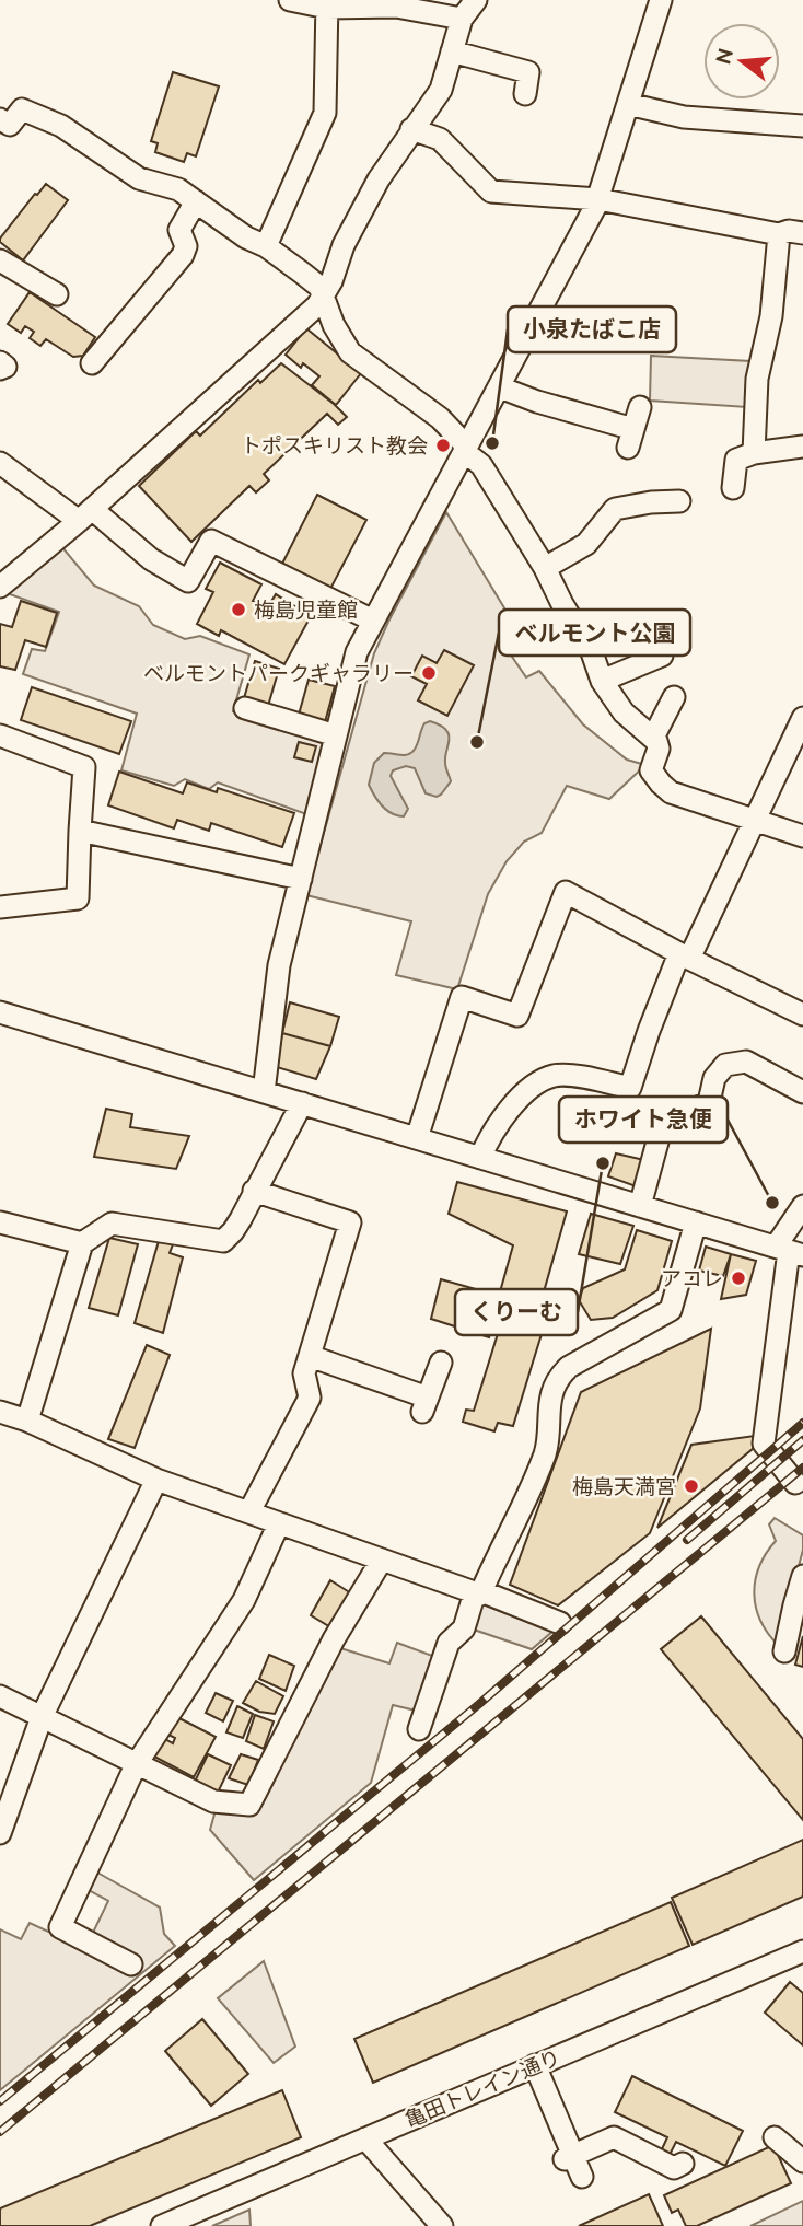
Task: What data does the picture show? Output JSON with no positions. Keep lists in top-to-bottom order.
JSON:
{
  "streets": {
    "street": ["亀田トレイン通り"]
  },
  "places": [
    "小泉たばこ店",
    "トポスキリスト教会",
    "梅島児童館",
    "ベルモントパークギャラリー",
    "ベルモント公園",
    "くりーむ",
    "ホワイト急便",
    "アコレ",
    "梅島天満宮"
  ],
  "north": "left"
}
